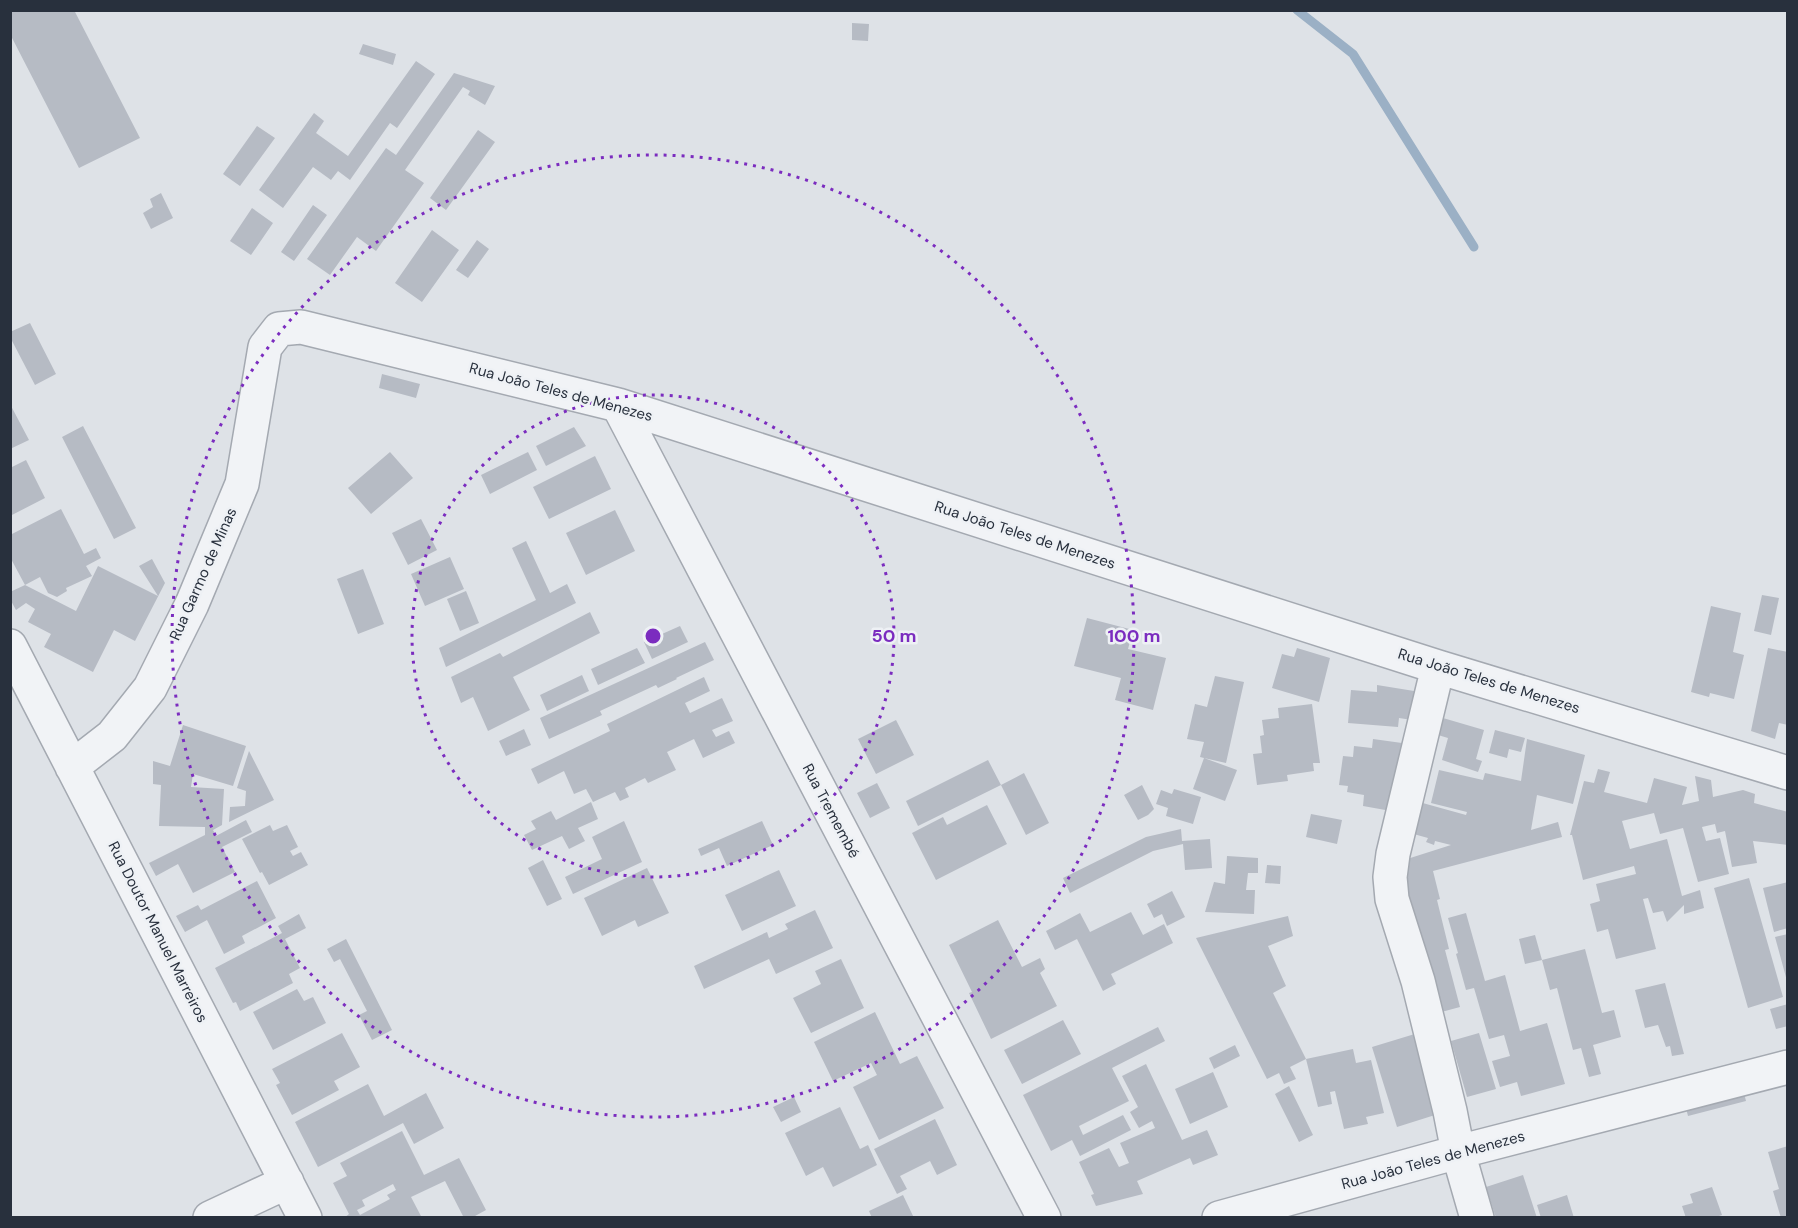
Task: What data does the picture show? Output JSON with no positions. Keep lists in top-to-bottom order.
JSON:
{
  "streets": {
    "street": [
      "Rua João Teles de Menezes",
      "Rua Garmo de Minas",
      "Rua Tremembé",
      "Rua Doutor Manuel Marreiros"
    ]
  },
  "crossings": [
    ["Rua João Teles de Menezes", "Rua Garmo de Minas"],
    ["Rua João Teles de Menezes", "Rua Tremembé"],
    ["Rua Garmo de Minas", "Rua Doutor Manuel Marreiros"]
  ],
  "rings": ["50 m", "100 m"]
}
